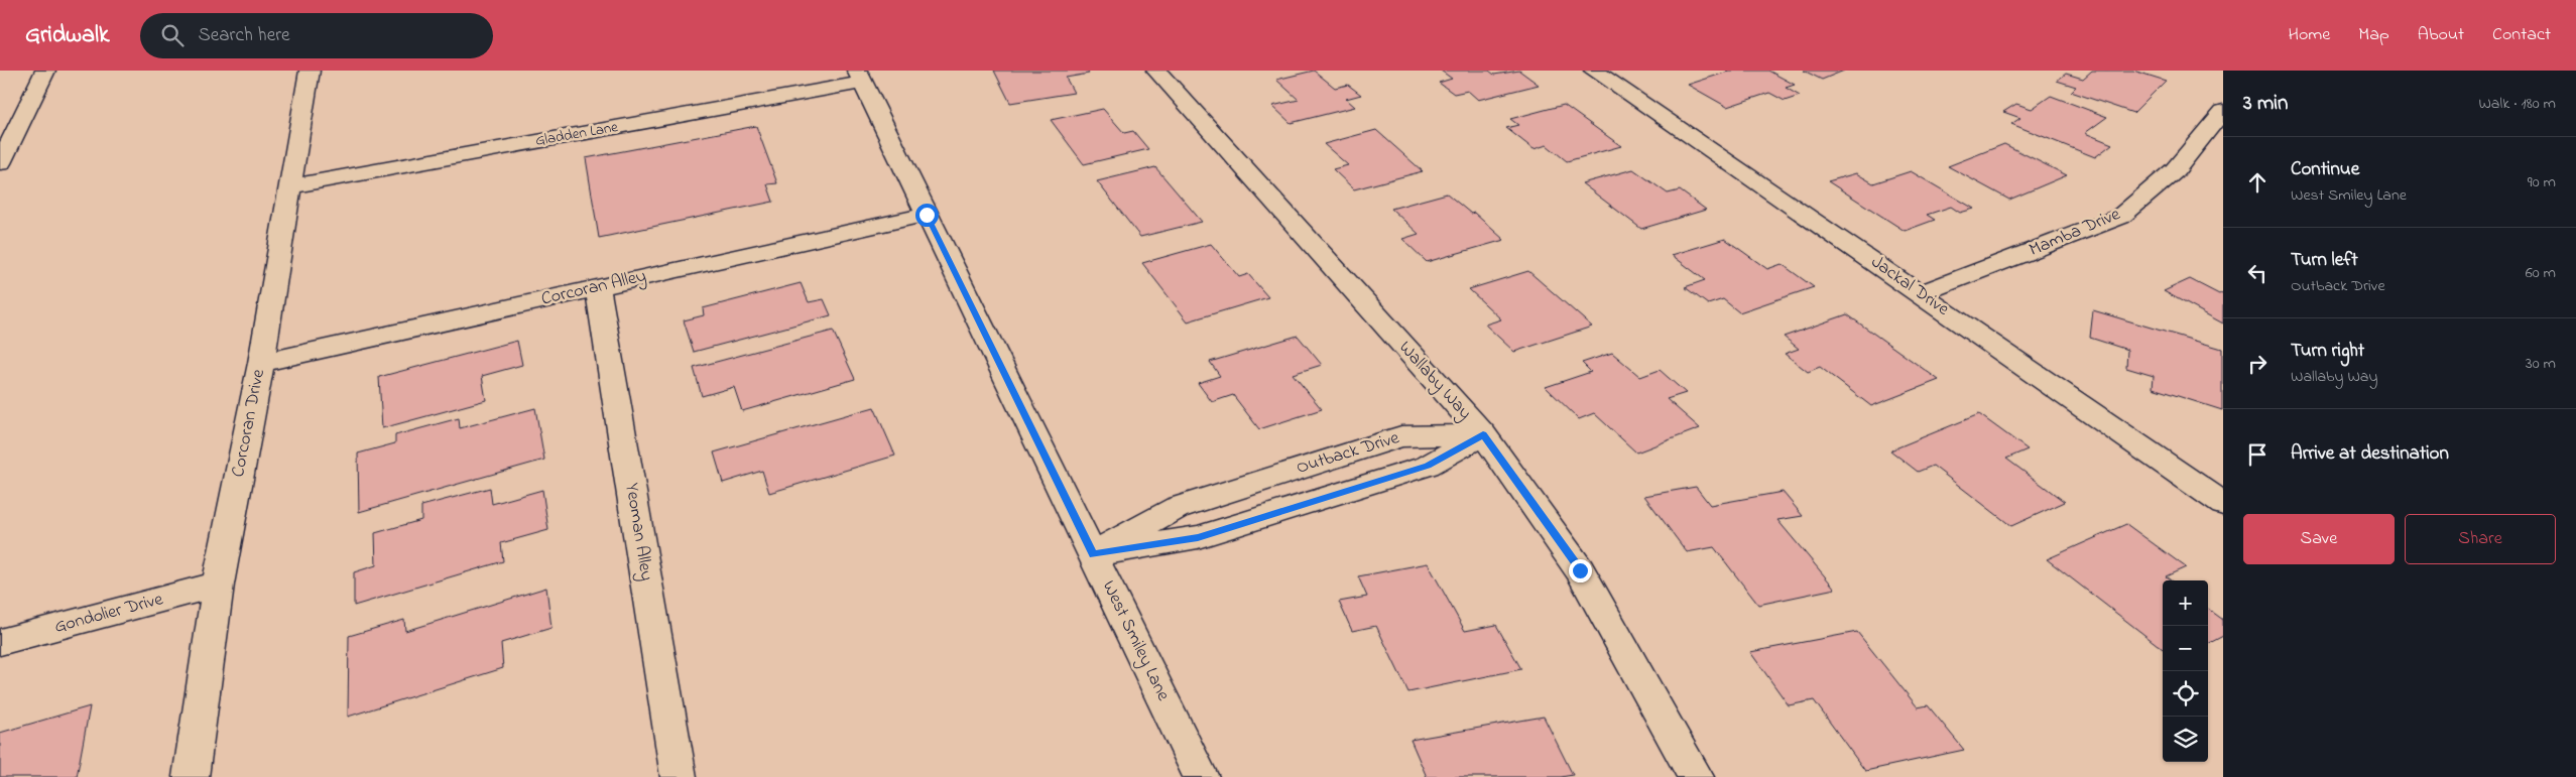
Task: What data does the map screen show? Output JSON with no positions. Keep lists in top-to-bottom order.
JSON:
{
  "streets": {
    "street": [
      "Gladden Lane",
      "Mamba Drive",
      "Jackal Drive",
      "Corcoran Alley",
      "Wallaby Way",
      "Corcoran Drive",
      "Outback Drive",
      "Yeoman Alley",
      "Gondolier Drive",
      "West Smiley Lane"
    ]
  },
  "crossings": [
    ["Gladden Lane", "Corcoran Drive"],
    ["Gladden Lane", "West Smiley Lane"],
    ["Mamba Drive", "Jackal Drive"],
    ["Corcoran Alley", "Corcoran Drive"],
    ["Corcoran Alley", "Yeoman Alley"],
    ["Corcoran Alley", "West Smiley Lane"],
    ["Wallaby Way", "Outback Drive"],
    ["Corcoran Drive", "Gondolier Drive"],
    ["Outback Drive", "West Smiley Lane"]
  ],
  "page": {
    "header": "Gridwalk",
    "search": "Search here",
    "nav": [
      "Home",
      "Map",
      "About",
      "Contact"
    ],
    "heading": ["3 min", "Walk · 180 m"],
    "list": [
      ["Continue", "West Smiley Lane", "90 m"],
      ["Turn left", "Outback Drive", "60 m"],
      ["Turn right", "Wallaby Way", "30 m"],
      "Arrive at destination"
    ],
    "buttons": ["Save", "Share"],
    "map_buttons": ["+", "−"]
  }
}
